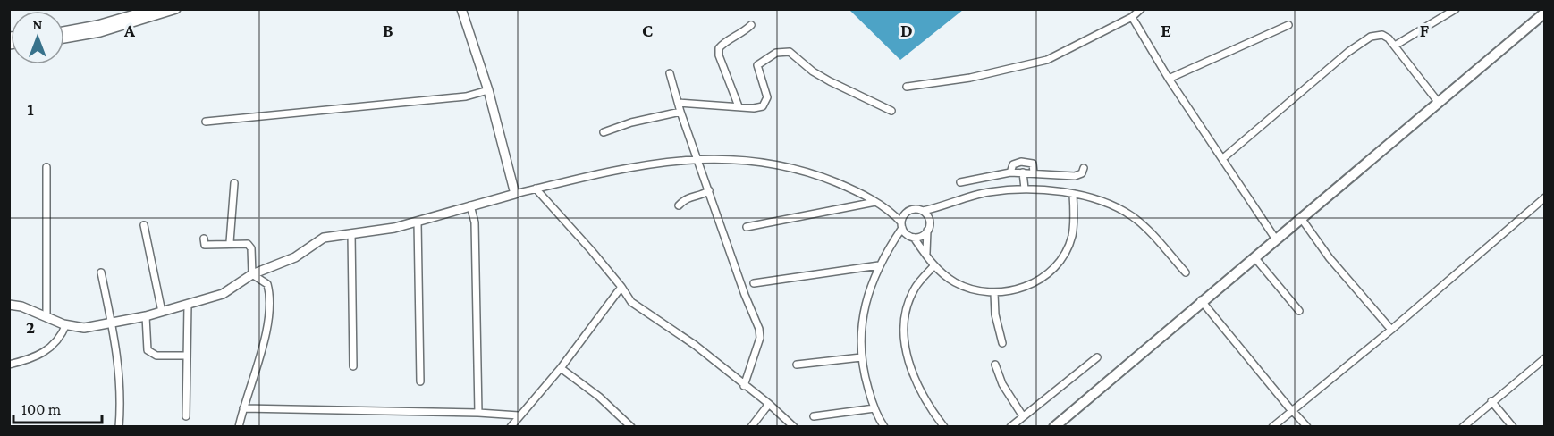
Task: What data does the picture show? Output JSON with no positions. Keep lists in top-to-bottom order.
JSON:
{
  "scale_bar": "100 m",
  "north": "top",
  "grid": {
    "columns": [
      "A",
      "B",
      "C",
      "D",
      "E",
      "F"
    ],
    "rows": ["1", "2"]
  }
}
